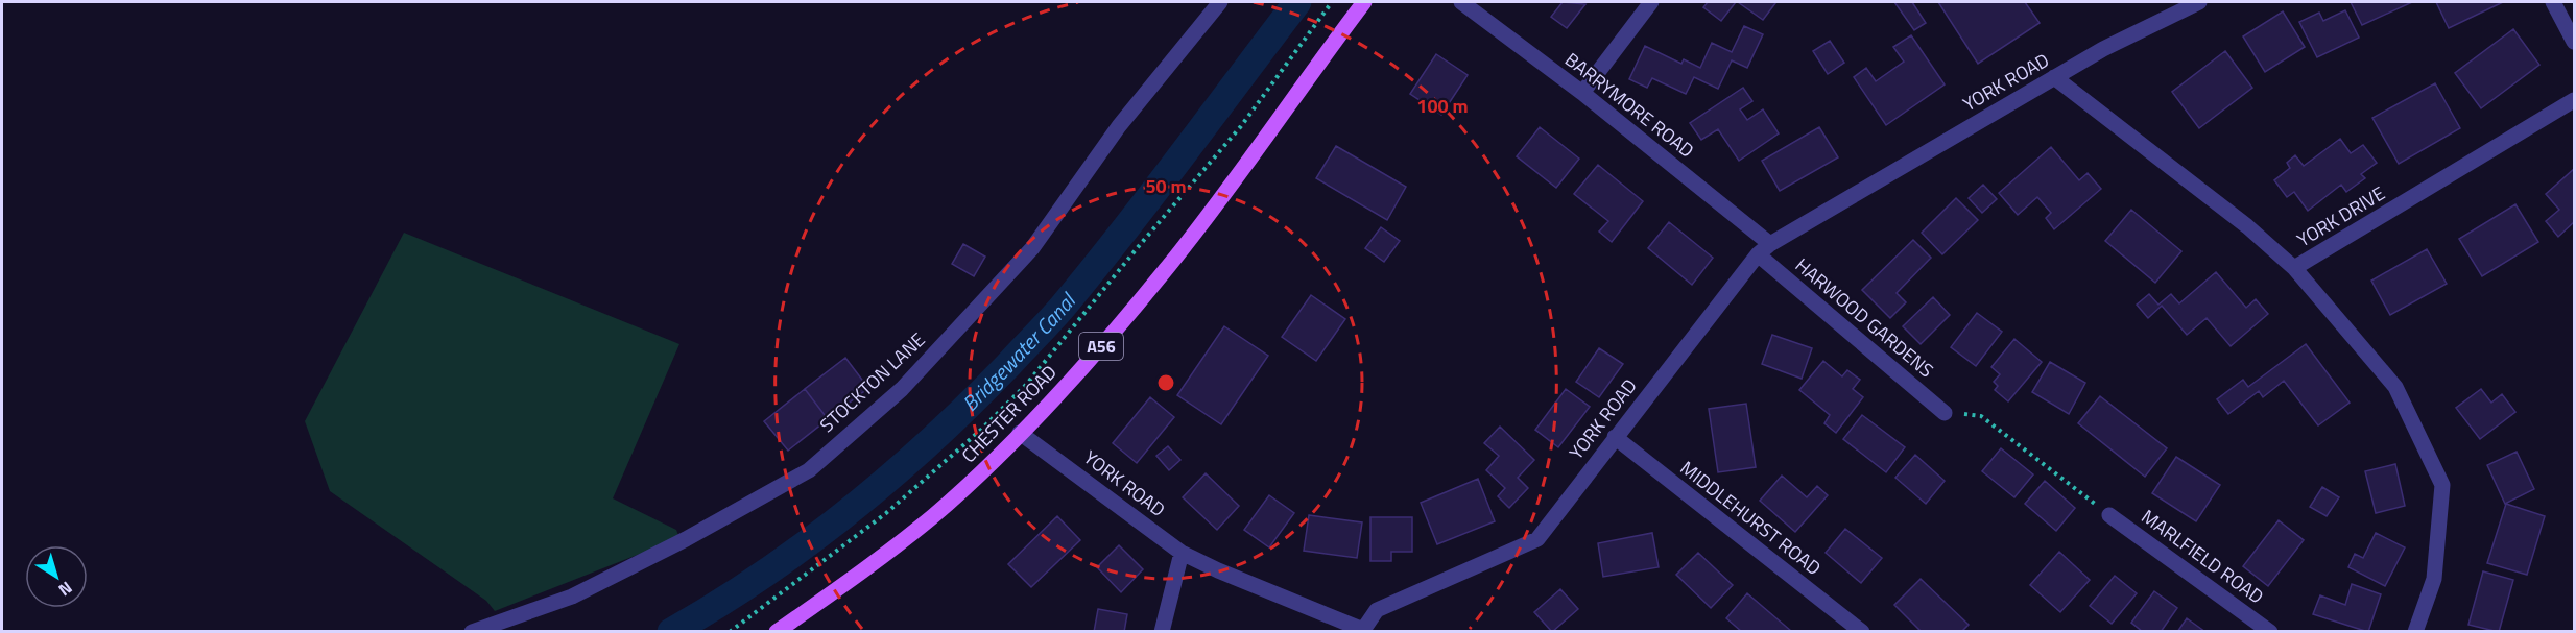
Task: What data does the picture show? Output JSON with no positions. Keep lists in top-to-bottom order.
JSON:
{
  "streets": {
    "main road": ["A56", "CHESTER ROAD"],
    "street": [
      "YORK ROAD",
      "BARRYMORE ROAD",
      "YORK DRIVE",
      "HARWOOD GARDENS",
      "STOCKTON LANE",
      "MIDDLEHURST ROAD",
      "MARLFIELD ROAD"
    ]
  },
  "crossings": [
    ["YORK ROAD", "BARRYMORE ROAD"],
    ["YORK ROAD", "YORK DRIVE"],
    ["YORK ROAD", "HARWOOD GARDENS"],
    ["YORK ROAD", "CHESTER ROAD"],
    ["YORK ROAD", "MIDDLEHURST ROAD"],
    ["BARRYMORE ROAD", "HARWOOD GARDENS"]
  ],
  "water": ["Bridgewater Canal"],
  "north": "bottom right",
  "rings": ["100 m", "50 m"]
}
